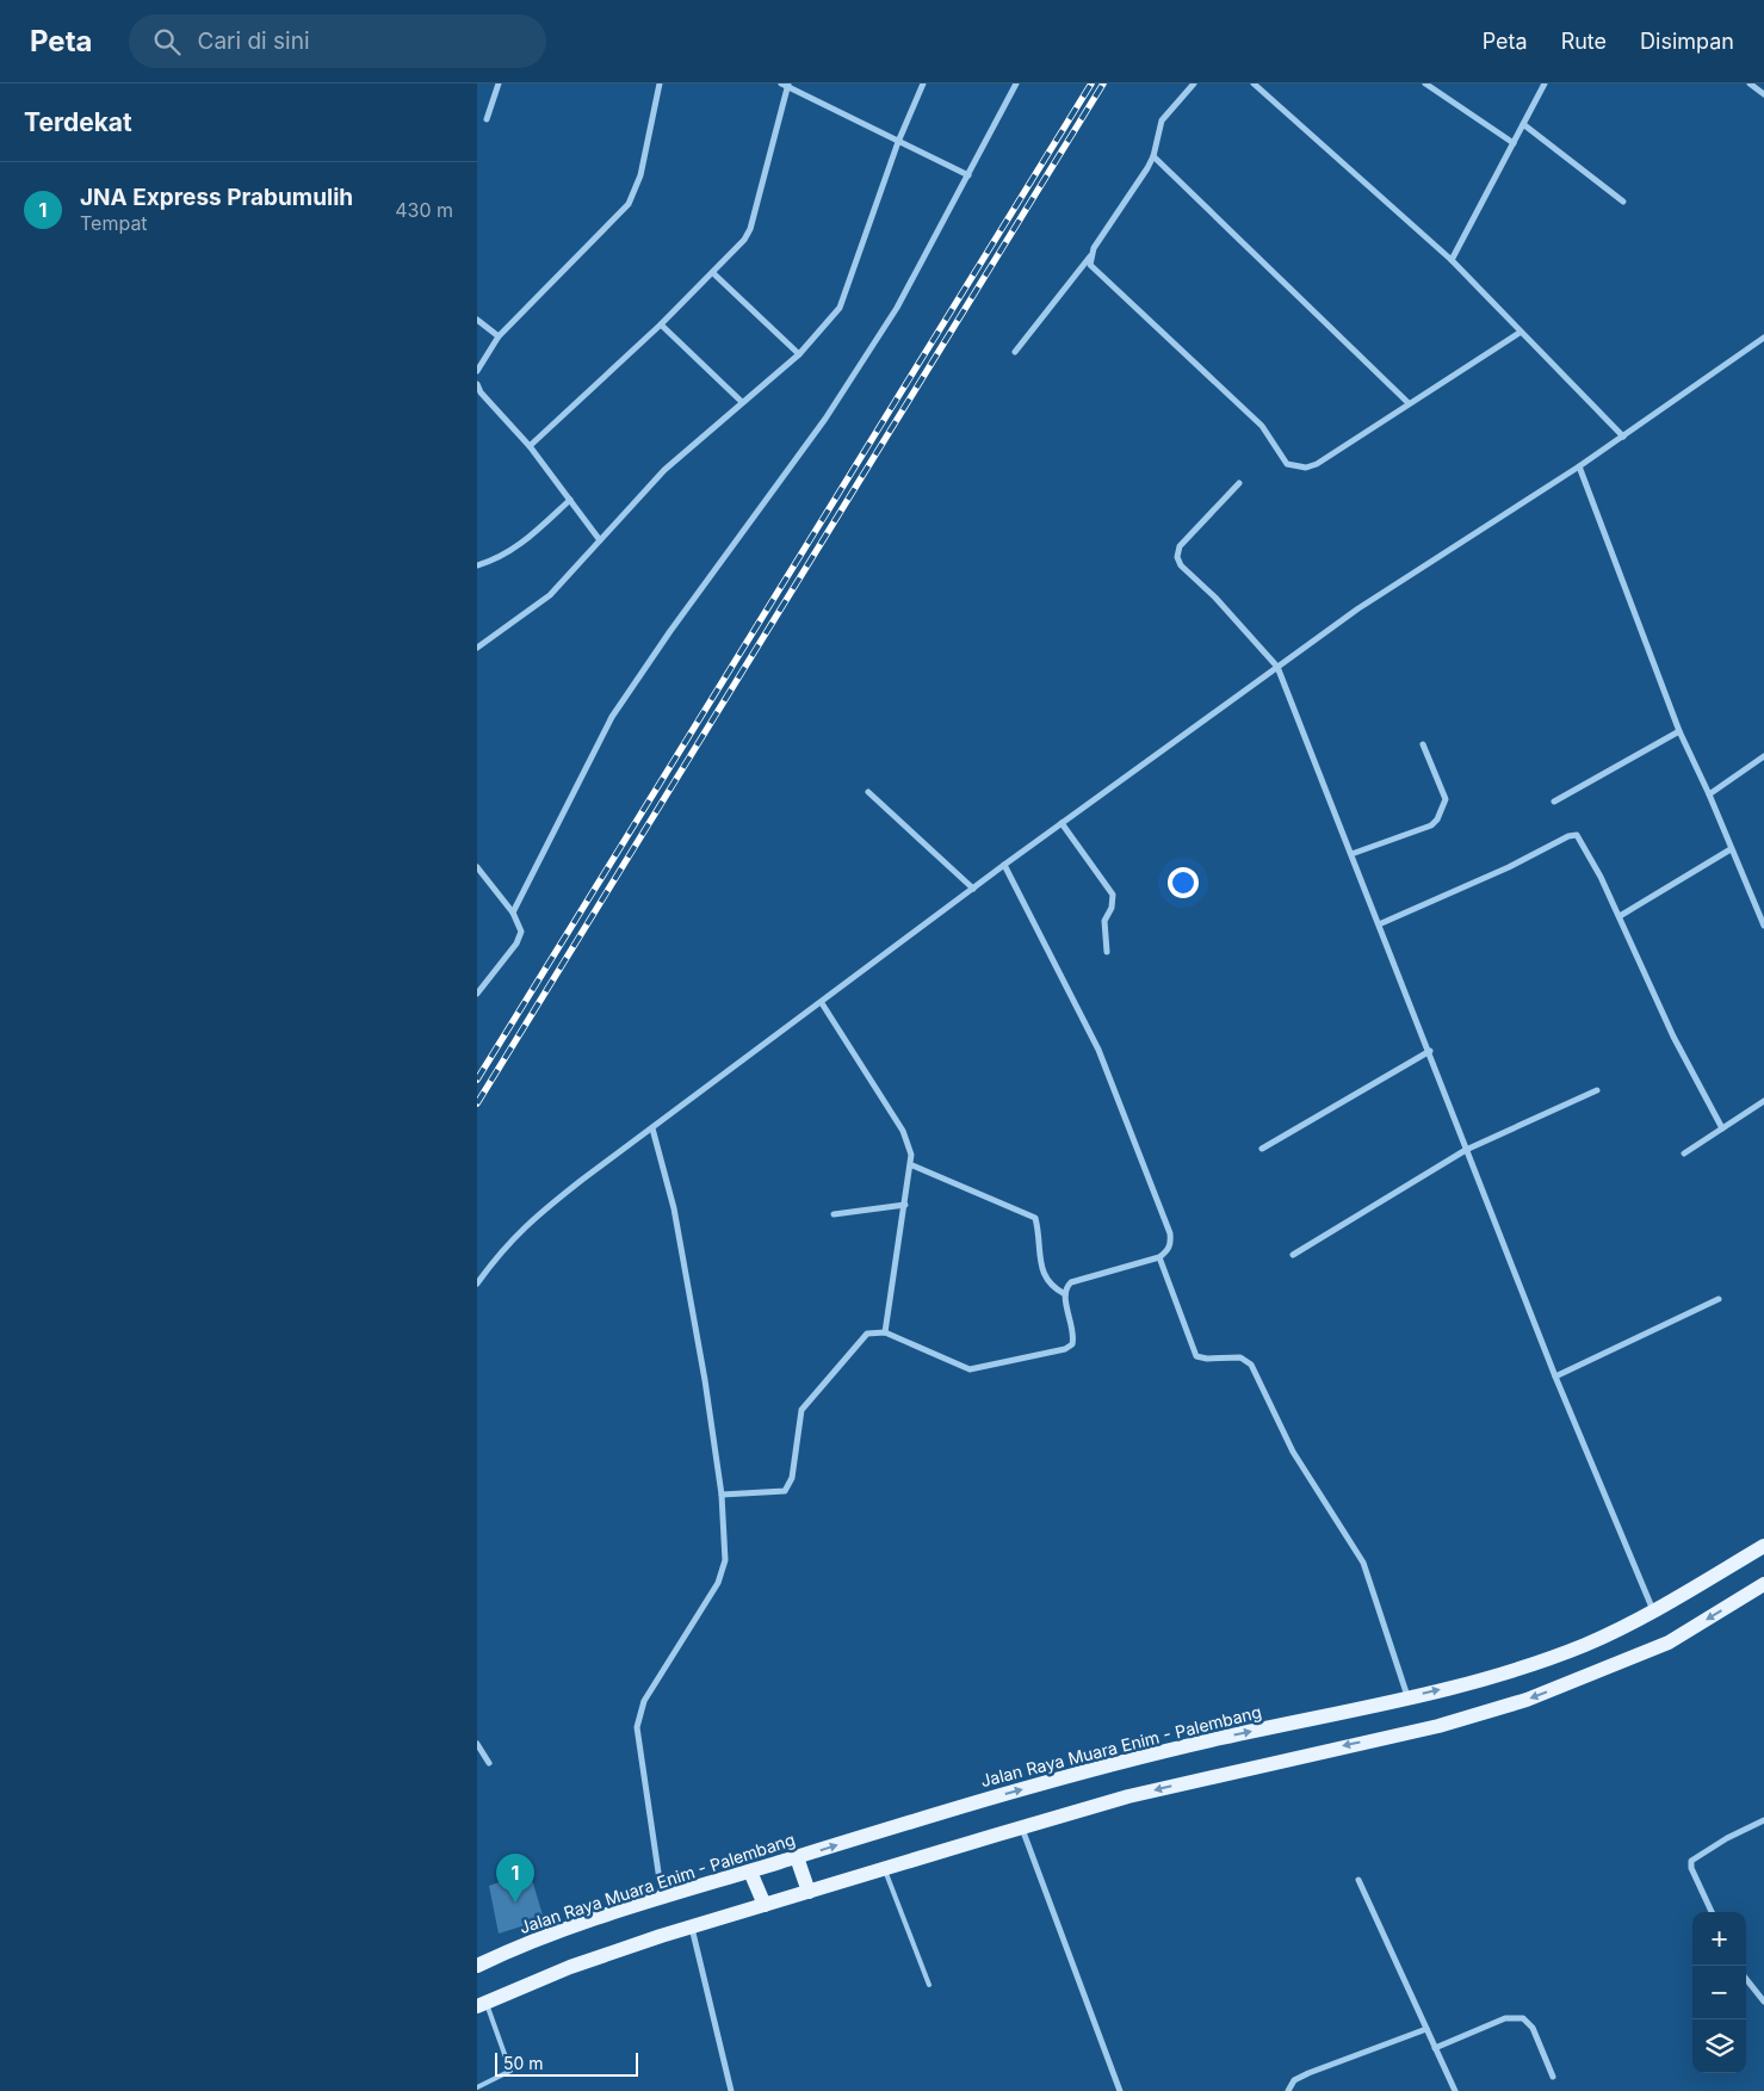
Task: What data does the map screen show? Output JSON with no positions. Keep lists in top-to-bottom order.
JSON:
{
  "streets": {
    "main road": ["Jalan Raya Muara Enim - Palembang"]
  },
  "scale_bar": "50 m",
  "page": {
    "header": "Peta",
    "search": "Cari di sini",
    "nav": ["Peta", "Rute", "Disimpan"],
    "heading": "Terdekat",
    "list": [
      {
        "mark": "1",
        "name": "JNA Express Prabumulih",
        "note": "Tempat",
        "value": "430 m"
      }
    ],
    "pins": "1",
    "map_buttons": ["+", "−"],
    "scale": "50 m"
  }
}
